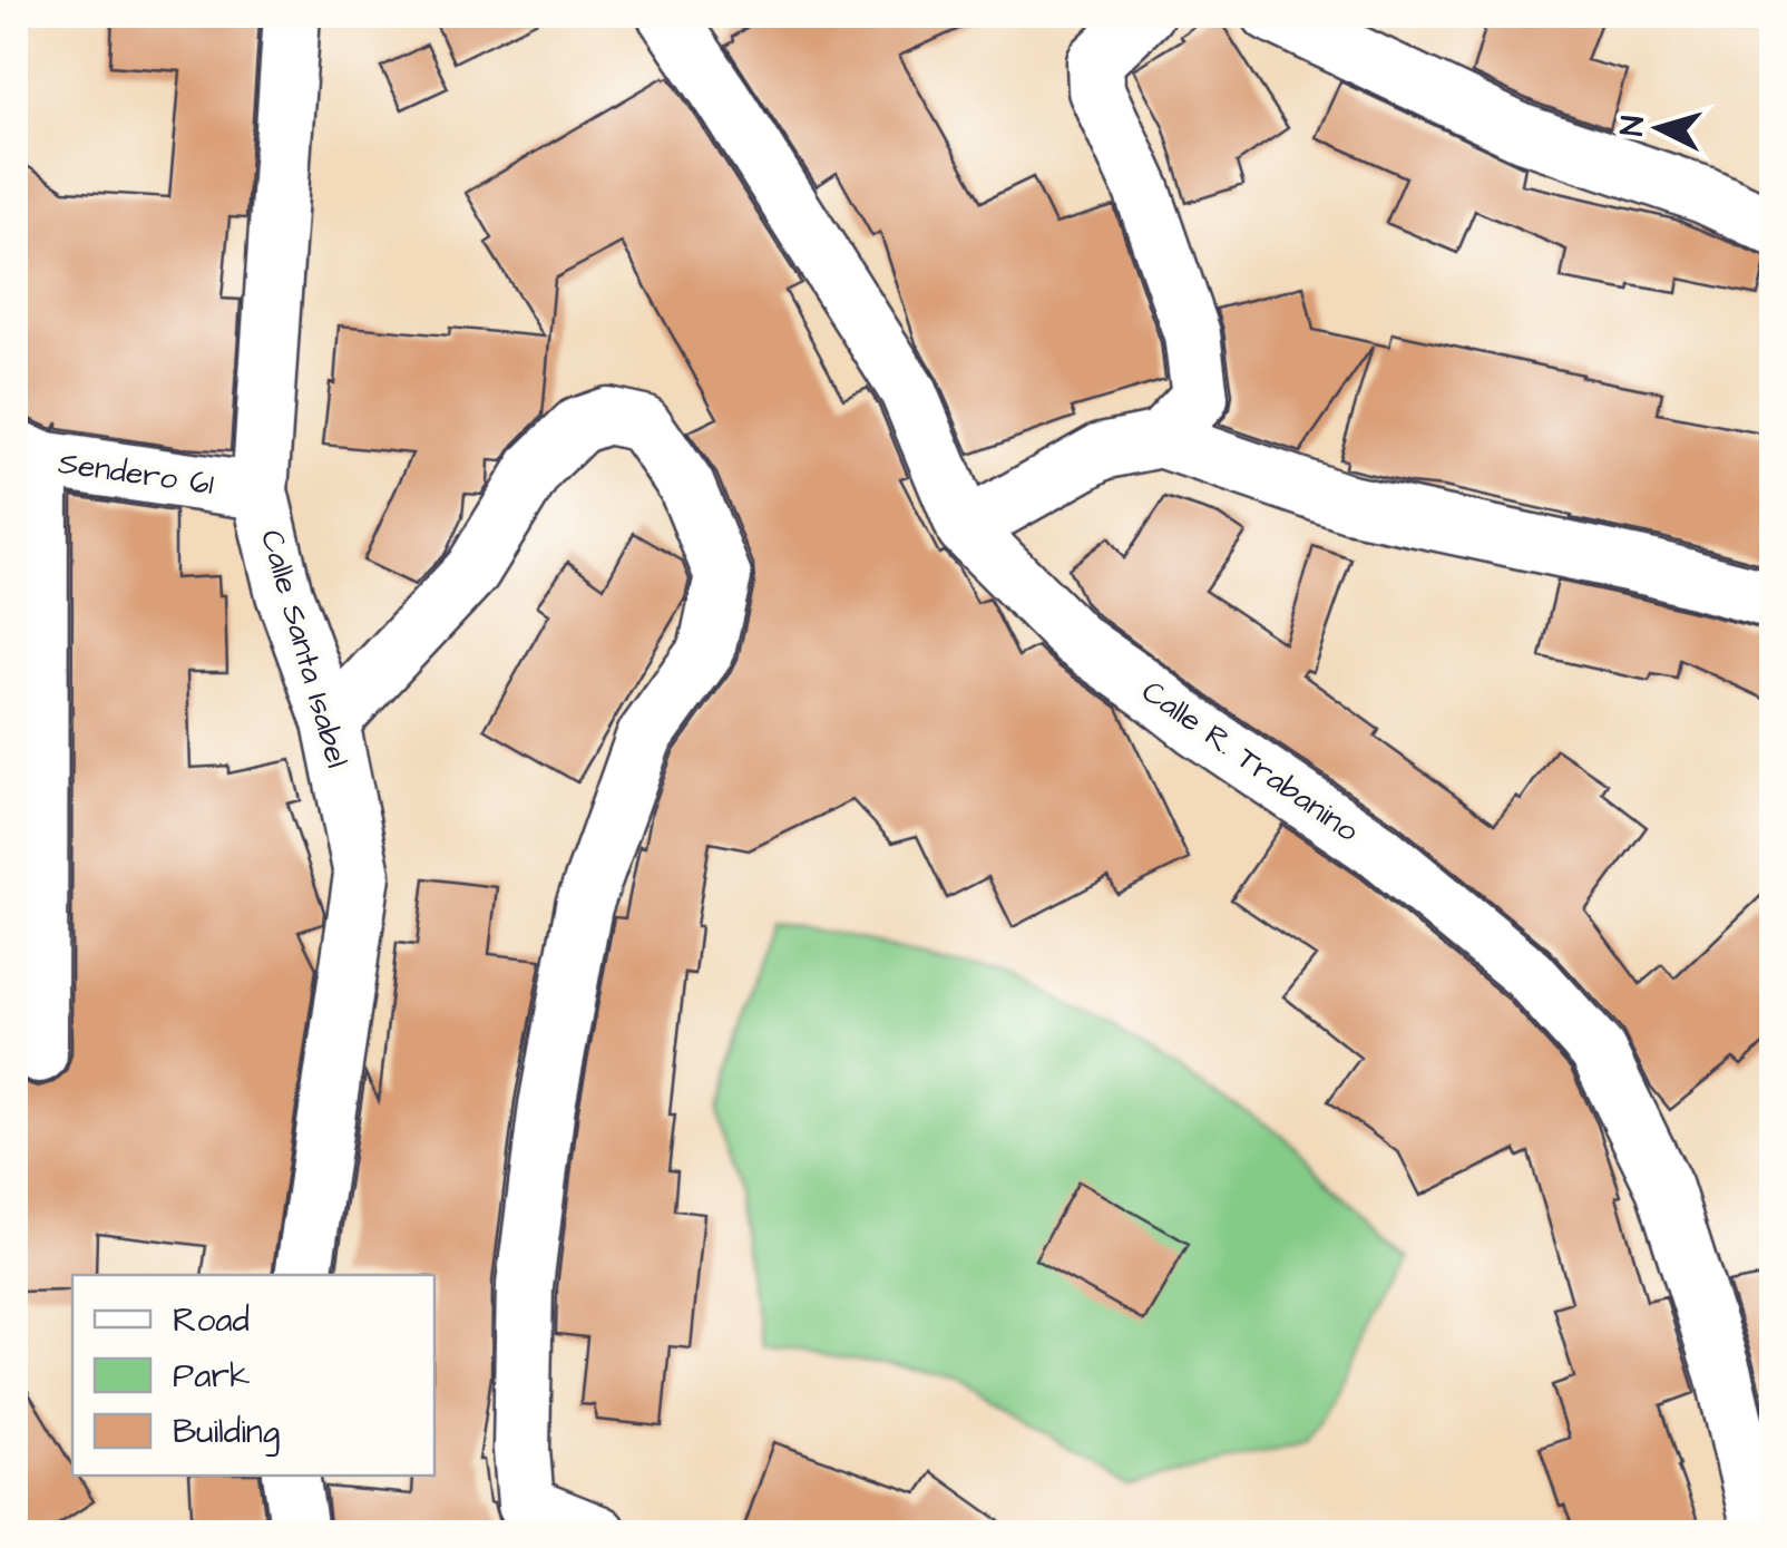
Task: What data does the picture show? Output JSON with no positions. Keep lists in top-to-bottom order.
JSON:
{
  "streets": {
    "street": ["Sendero 61", "Calle Santa Isabel", "Calle R. Trabanino"]
  },
  "crossings": [
    ["Sendero 61", "Calle Santa Isabel"]
  ],
  "legend": ["Road", "Park", "Building"],
  "north": "left"
}
